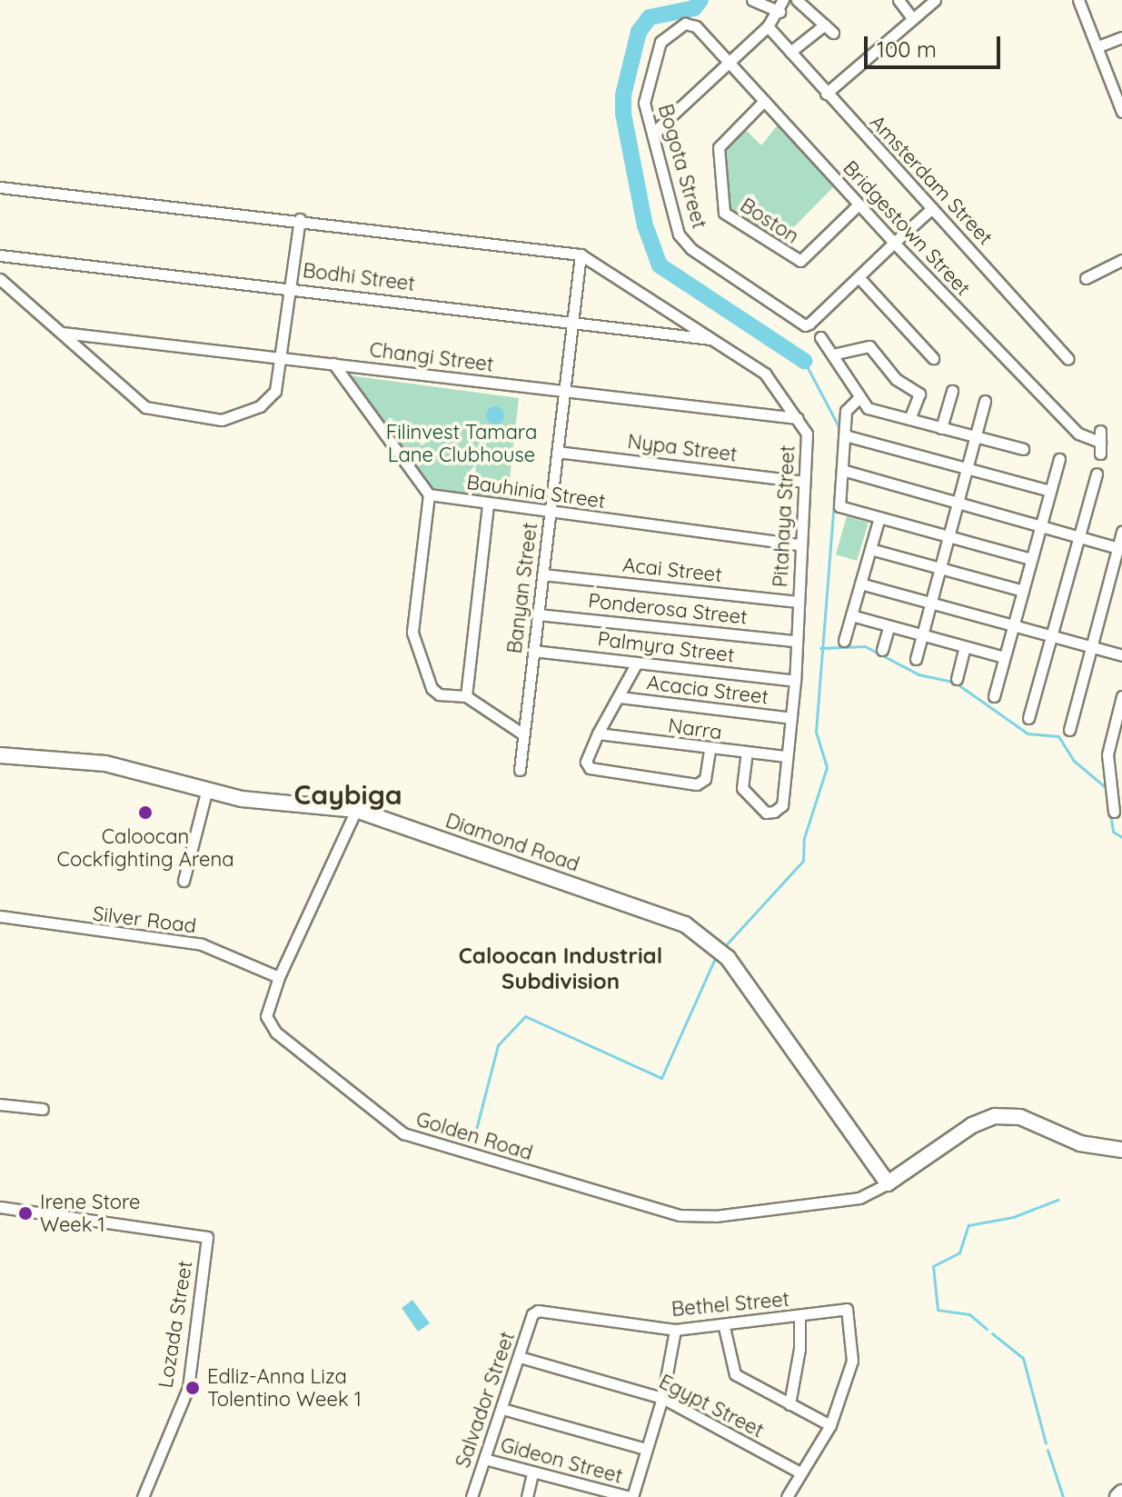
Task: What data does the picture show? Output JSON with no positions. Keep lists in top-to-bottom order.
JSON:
{
  "streets": {
    "main road": ["Diamond Road"],
    "street": [
      "Bogota Street",
      "Amsterdam Street",
      "Boston",
      "Bridgestown Street",
      "Bodhi Street",
      "Changi Street",
      "Nypa Street",
      "Bauhinia Street",
      "Pitahaya Street",
      "Acai Street",
      "Banyan Street",
      "Ponderosa Street",
      "Palmyra Street",
      "Acacia Street",
      "Narra",
      "Silver Road",
      "Golden Road",
      "Bethel Street",
      "Lozada Street",
      "Salvador Street",
      "Egypt Street",
      "Gideon Street"
    ]
  },
  "crossings": [
    ["Bogota Street", "Bridgestown Street"],
    ["Boston", "Bridgestown Street"],
    ["Bodhi Street", "Pitahaya Street"],
    ["Bodhi Street", "Banyan Street"],
    ["Changi Street", "Pitahaya Street"],
    ["Changi Street", "Banyan Street"],
    ["Nypa Street", "Pitahaya Street"],
    ["Nypa Street", "Banyan Street"],
    ["Bauhinia Street", "Pitahaya Street"],
    ["Bauhinia Street", "Banyan Street"],
    ["Pitahaya Street", "Acai Street"],
    ["Pitahaya Street", "Banyan Street"],
    ["Pitahaya Street", "Ponderosa Street"],
    ["Pitahaya Street", "Palmyra Street"],
    ["Pitahaya Street", "Acacia Street"],
    ["Pitahaya Street", "Narra"],
    ["Acai Street", "Banyan Street"],
    ["Banyan Street", "Ponderosa Street"],
    ["Banyan Street", "Palmyra Street"],
    ["Diamond Road", "Golden Road"],
    ["Silver Road", "Golden Road"],
    ["Bethel Street", "Salvador Street"],
    ["Salvador Street", "Egypt Street"],
    ["Salvador Street", "Gideon Street"]
  ],
  "districts": ["Caybiga", "Caloocan Industrial Subdivision"],
  "parks": ["Filinvest Tamara Lane Clubhouse"],
  "places": ["Caloocan Cockfighting Arena", "Irene Store Week 1", "Edliz-Anna Liza Tolentino Week 1"],
  "scale_bar": "100 m"
}
